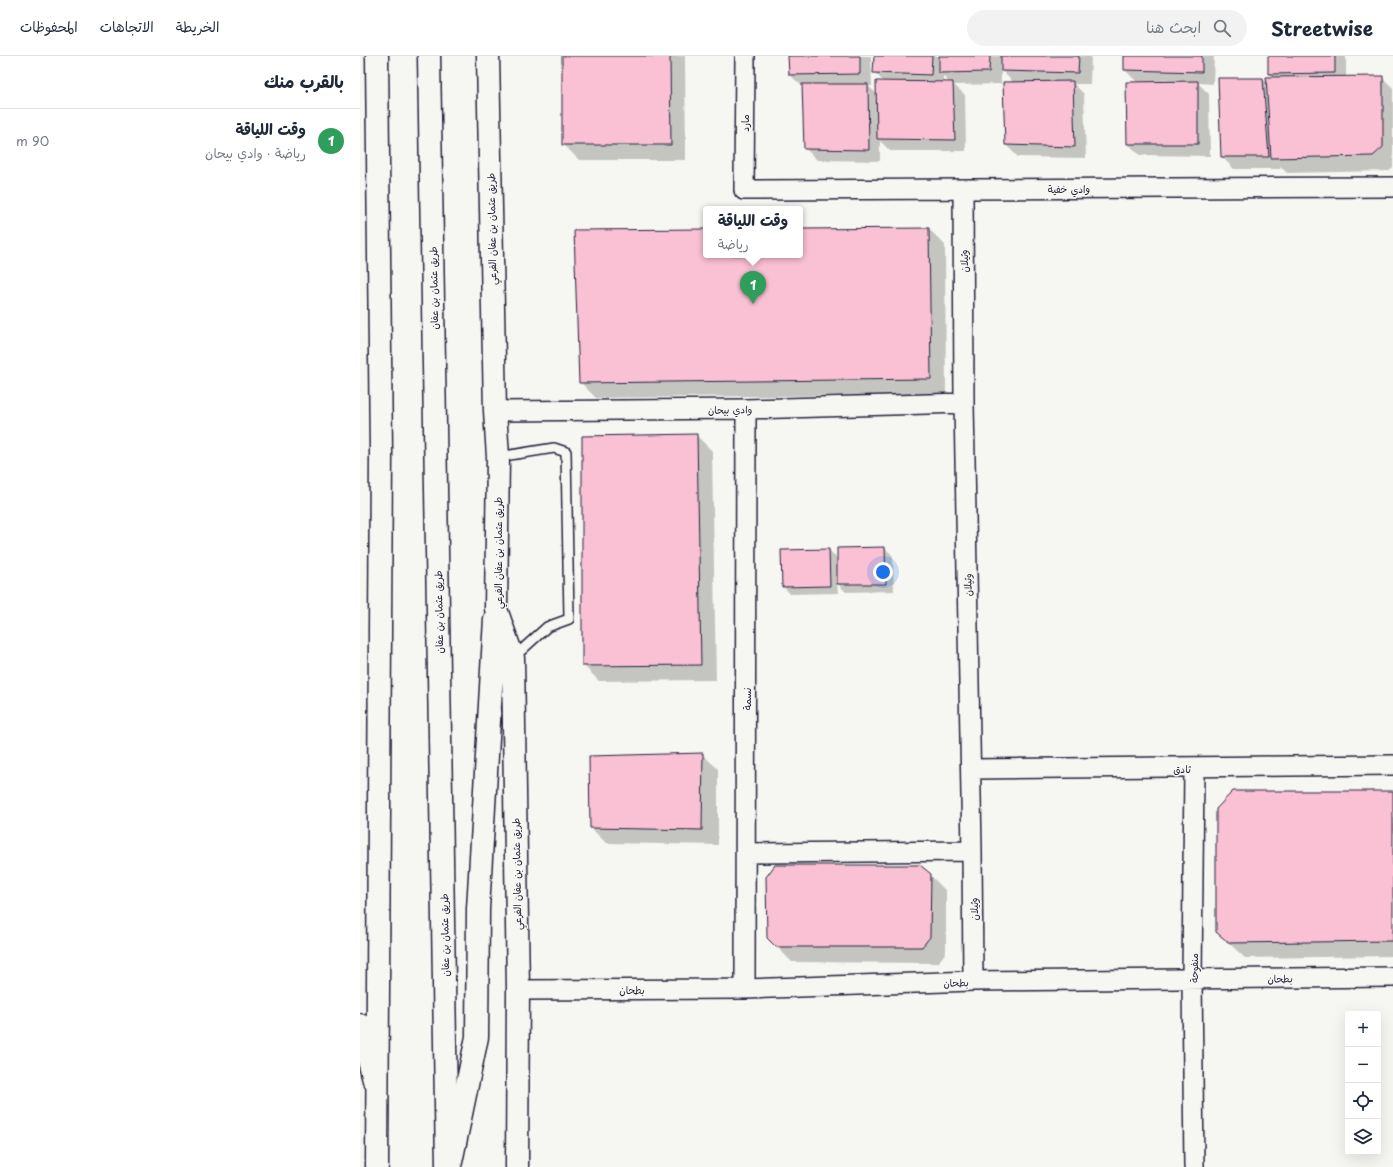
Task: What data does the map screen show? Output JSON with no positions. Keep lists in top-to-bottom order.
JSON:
{
  "streets": {
    "main road": ["طريق عثمان بن عفان الفرعي", "طريق عثمان بن عفان"],
    "street": [
      "مارد",
      "وادي خفية",
      "وثيلان",
      "وادي بيحان",
      "نسمة",
      "ثادق",
      "منفوحة",
      "بطحان"
    ]
  },
  "crossings": [
    ["مارد", "وادي خفية"],
    ["وادي خفية", "وثيلان"],
    ["طريق عثمان بن عفان الفرعي", "وادي بيحان"],
    ["طريق عثمان بن عفان الفرعي", "بطحان"],
    ["وثيلان", "وادي بيحان"],
    ["وثيلان", "ثادق"],
    ["وثيلان", "بطحان"],
    ["وادي بيحان", "نسمة"],
    ["نسمة", "بطحان"],
    ["ثادق", "منفوحة"],
    ["منفوحة", "بطحان"]
  ],
  "page": {
    "header": "Streetwise",
    "search": "ابحث هنا",
    "nav": ["الخريطة", "الاتجاهات", "المحفوظات"],
    "heading": "بالقرب منك",
    "list": [
      {
        "mark": "1",
        "name": "وقت اللياقة",
        "note": "رياضة · وادي بيحان",
        "value": "90 m"
      }
    ],
    "popup": ["وقت اللياقة", "رياضة"],
    "pins": "1",
    "map_buttons": ["+", "−"]
  }
}
